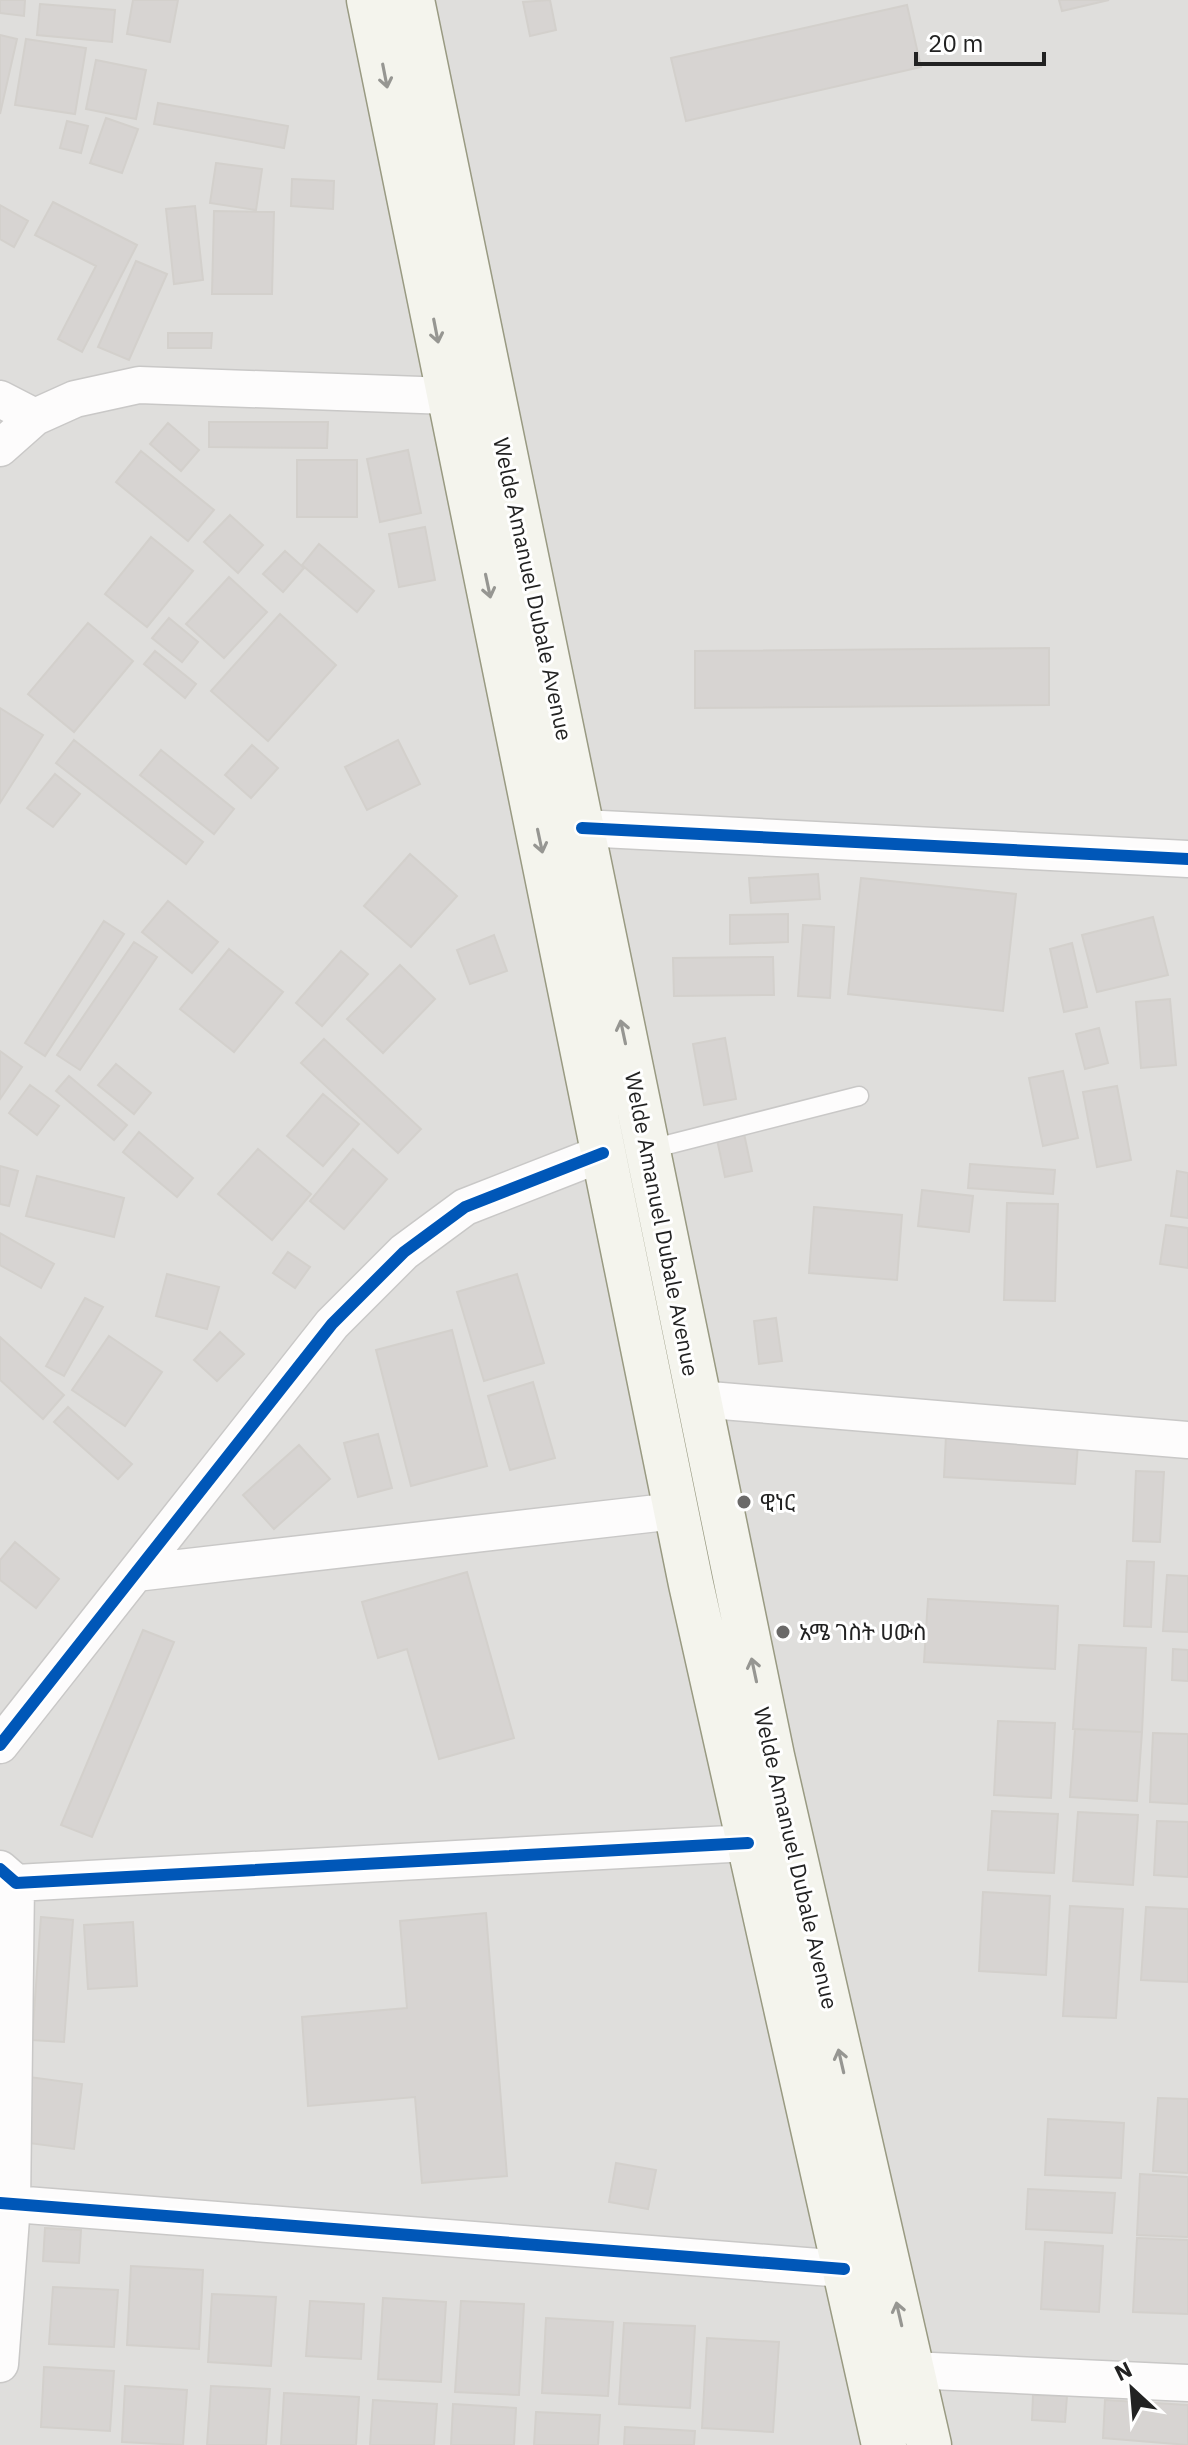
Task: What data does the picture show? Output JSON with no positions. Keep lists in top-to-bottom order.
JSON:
{
  "streets": {
    "main road": ["Welde Amanuel Dubale Avenue"]
  },
  "places": ["ዊነር", "አሜ ገስት ሀውስ"],
  "scale_bar": "20 m",
  "north": "top left"
}
